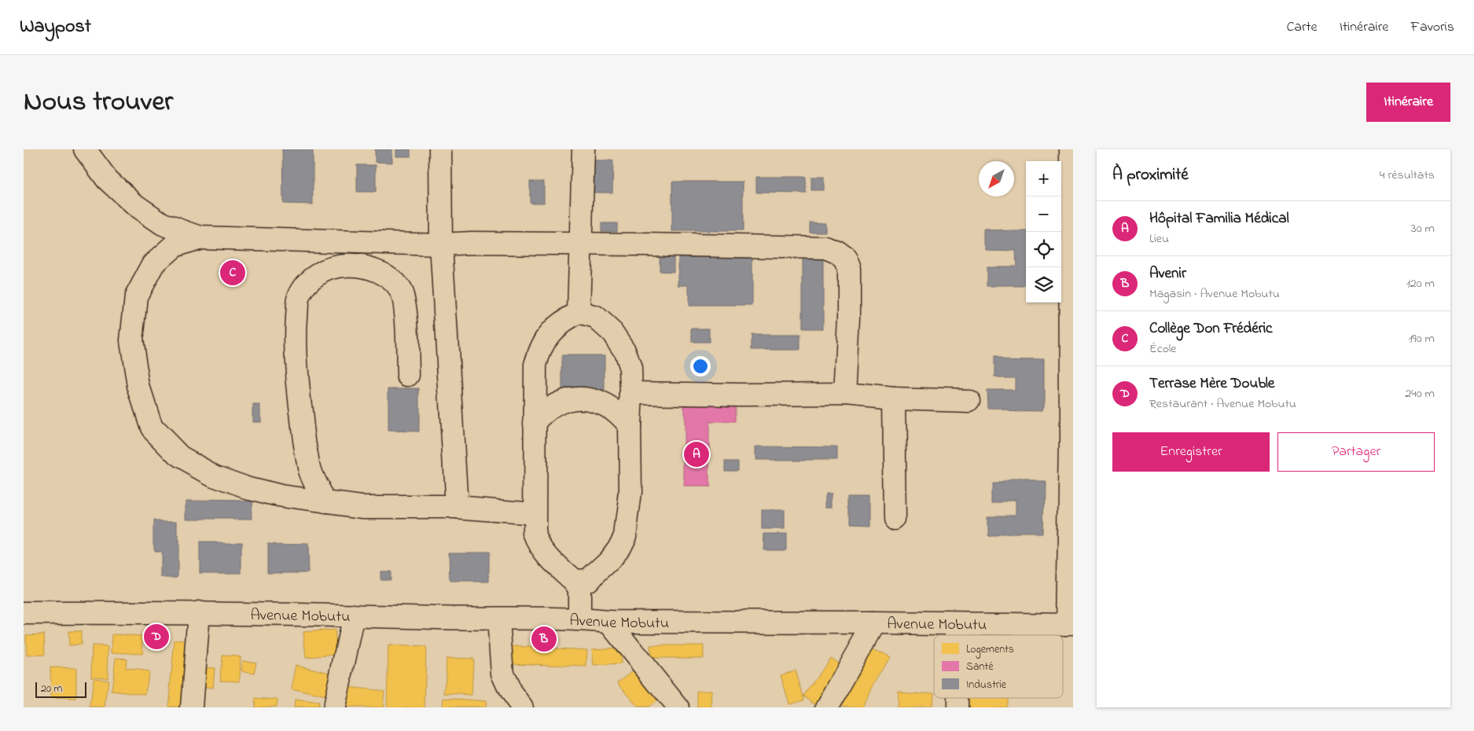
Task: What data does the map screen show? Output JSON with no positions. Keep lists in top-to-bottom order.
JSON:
{
  "streets": {
    "street": ["Avenue Mobutu"]
  },
  "legend": ["Logements", "Santé", "Industrie"],
  "scale_bar": "20 m",
  "north": "bottom left",
  "page": {
    "header": "Waypost",
    "nav": ["Carte", "Itinéraire", "Favoris"],
    "title": "Nous trouver",
    "buttons": [
      "Itinéraire",
      ["Enregistrer", "Partager"]
    ],
    "heading": ["À proximité", "4 résultats"],
    "map_buttons": ["+", "−"],
    "list": [
      {
        "mark": "A",
        "name": "Hôpital Familia Médical",
        "note": "Lieu",
        "value": "30 m"
      },
      {
        "mark": "B",
        "name": "Avenir",
        "note": "Magasin · Avenue Mobutu",
        "value": "120 m"
      },
      {
        "mark": "C",
        "name": "Collège Don Frédéric",
        "note": "École",
        "value": "190 m"
      },
      {
        "mark": "D",
        "name": "Terrase Mère Double",
        "note": "Restaurant · Avenue Mobutu",
        "value": "240 m"
      }
    ],
    "pins": [
      "C",
      "A",
      "D",
      "B"
    ],
    "scale": "20 m"
  }
}
